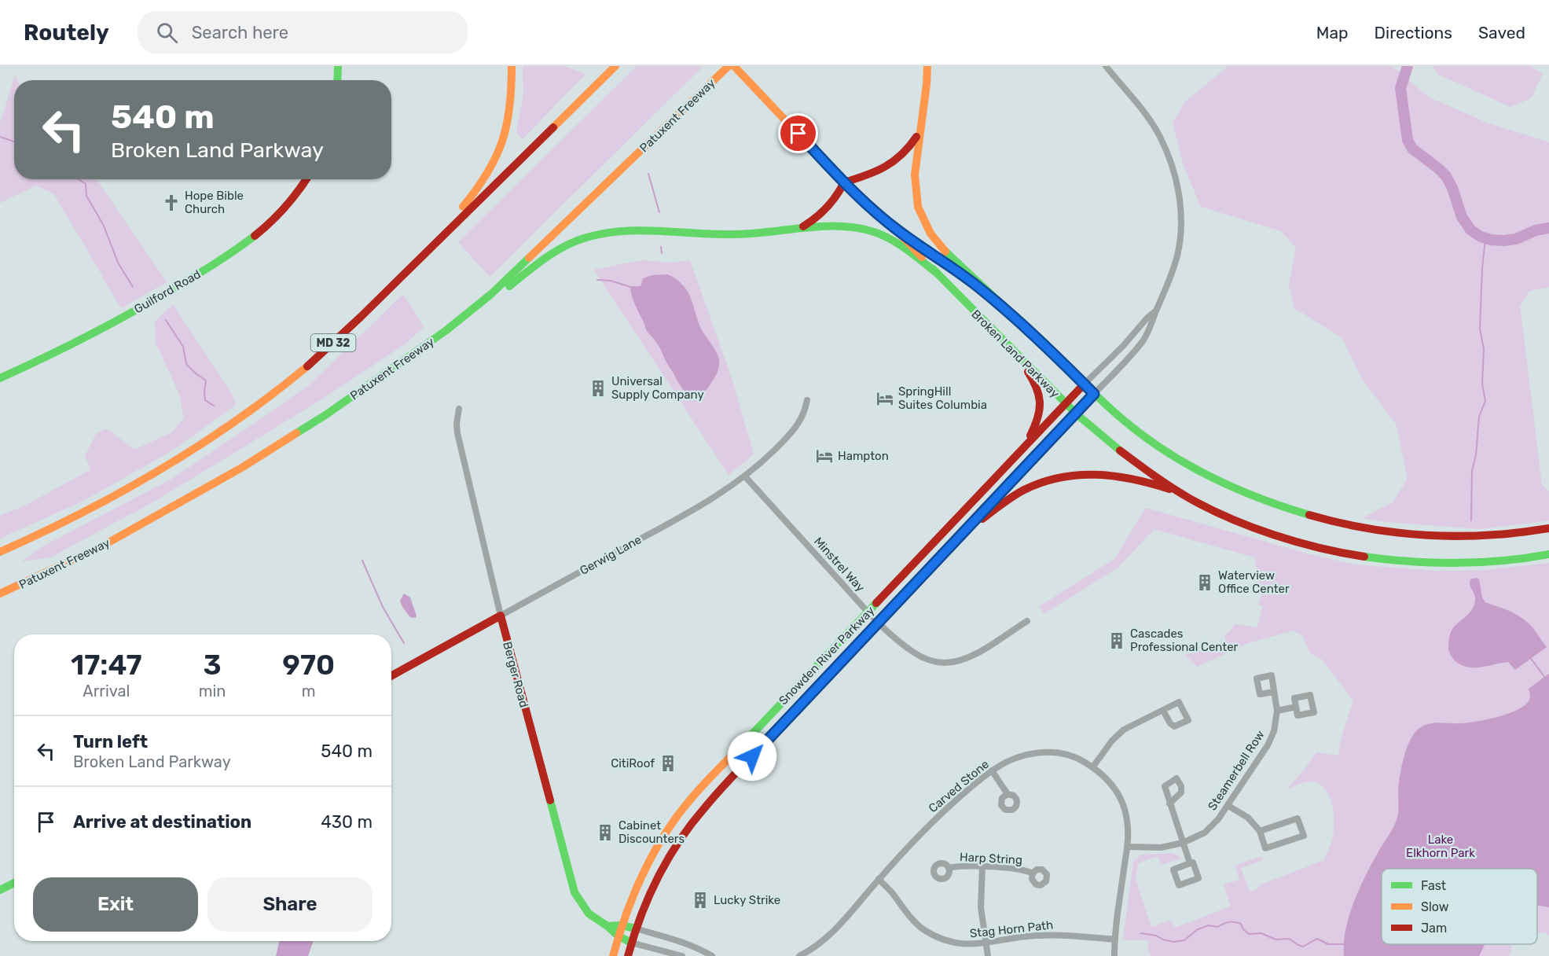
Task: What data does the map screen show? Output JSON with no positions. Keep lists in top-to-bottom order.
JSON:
{
  "streets": {
    "main road": [
      "Patuxent Freeway",
      "Guilford Road",
      "MD 32",
      "Broken Land Parkway",
      "Gerwig Lane",
      "Snowden River Parkway",
      "Berger Road"
    ],
    "street": [
      "Minstrel Way",
      "Steamerbell Row",
      "Carved Stone",
      "Harp String",
      "Stag Horn Path"
    ]
  },
  "crossings": [
    ["Broken Land Parkway", "Snowden River Parkway"],
    ["Gerwig Lane", "Minstrel Way"],
    ["Gerwig Lane", "Berger Road"],
    ["Minstrel Way", "Snowden River Parkway"],
    ["Snowden River Parkway", "Berger Road"],
    ["Steamerbell Row", "Carved Stone"],
    ["Carved Stone", "Stag Horn Path"]
  ],
  "parks": ["Lake Elkhorn Park"],
  "places": {
    "church": ["Hope Bible Church"],
    "building": [
      "Universal Supply Company",
      "Waterview Office Center",
      "Cascades Professional Center",
      "CitiRoof",
      "Cabinet Discounters",
      "Lucky Strike"
    ],
    "hotel": ["SpringHill Suites Columbia", "Hampton"]
  },
  "legend": ["Fast", "Slow", "Jam"],
  "page": {
    "header": "Routely",
    "search": "Search here",
    "nav": ["Map", "Directions", "Saved"],
    "turn": ["540 m", "Broken Land Parkway"],
    "eta": [
      "17:47",
      "Arrival",
      "3",
      "min",
      "970",
      "m"
    ],
    "list": [
      {
        "name": "Turn left",
        "note": "Broken Land Parkway",
        "value": "540 m"
      },
      {
        "name": "Arrive at destination",
        "value": "430 m"
      }
    ],
    "buttons": ["Exit", "Share"]
  }
}
